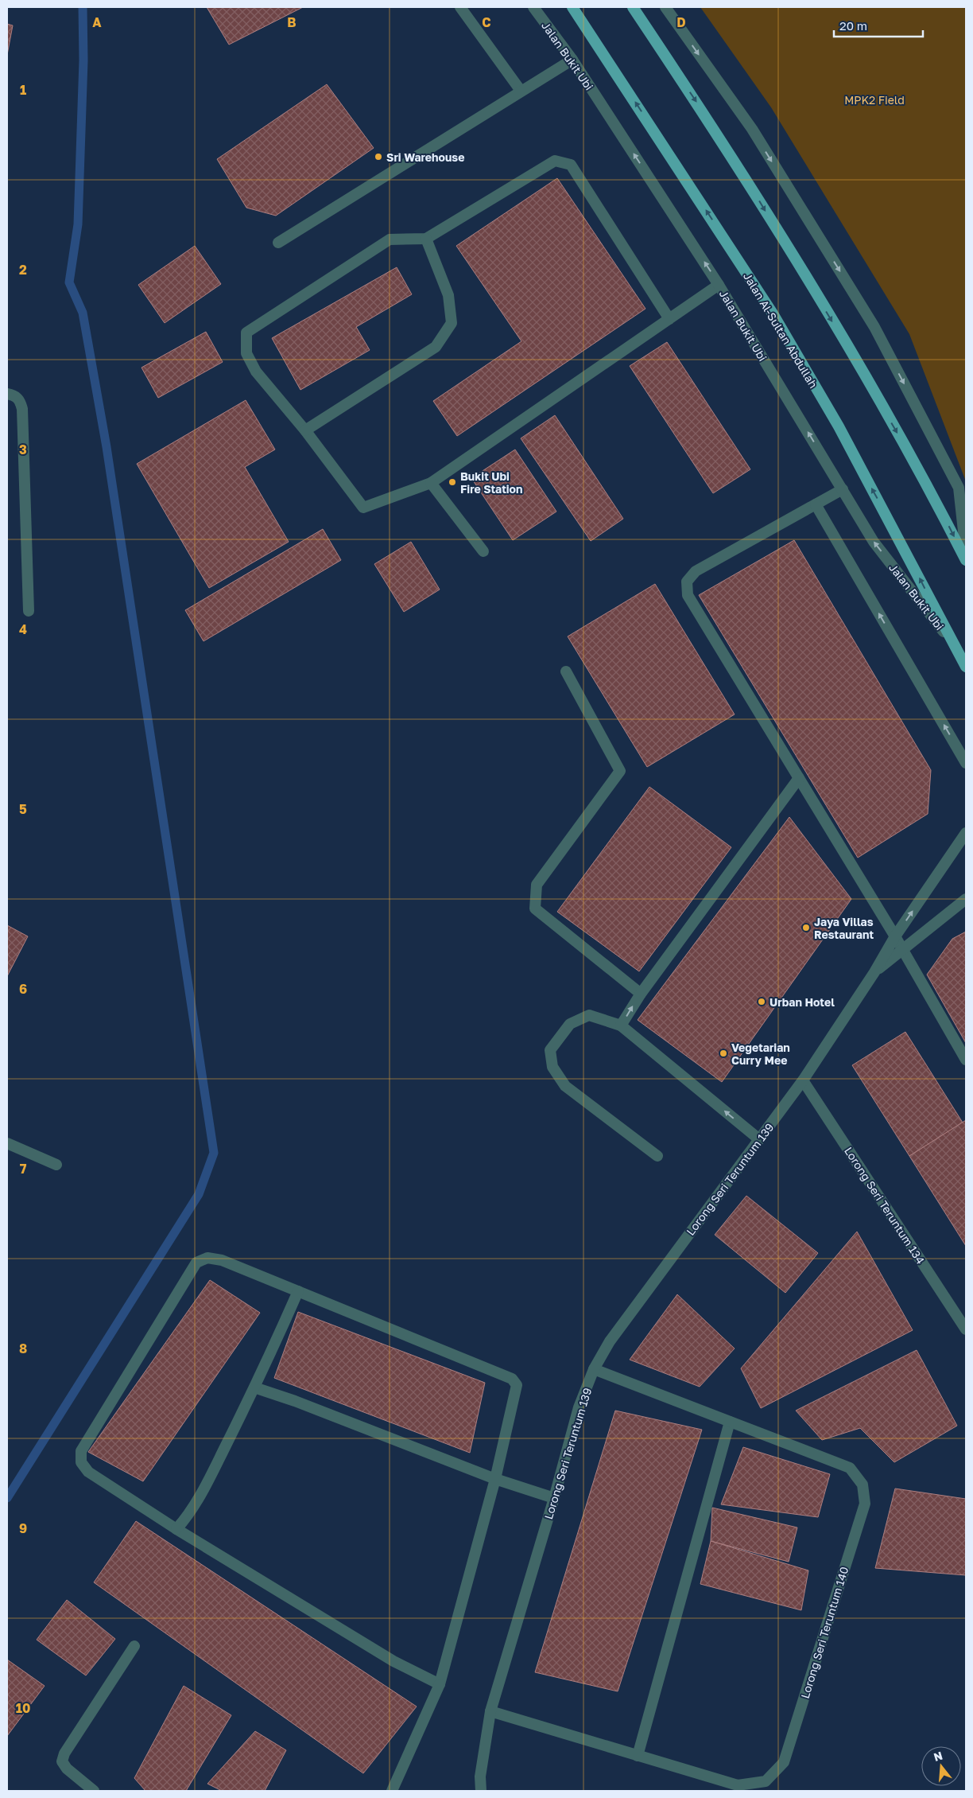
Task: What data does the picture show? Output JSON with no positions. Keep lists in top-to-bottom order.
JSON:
{
  "streets": {
    "main road": ["Jalan Al-Sultan Abdullah"],
    "street": [
      "Jalan Bukit Ubi",
      "Lorong Seri Teruntum 139",
      "Lorong Seri Teruntum 134",
      "Lorong Seri Teruntum 140"
    ]
  },
  "crossings": [
    ["Jalan Bukit Ubi", "Jalan Al-Sultan Abdullah"],
    ["Lorong Seri Teruntum 139", "Lorong Seri Teruntum 134"],
    ["Lorong Seri Teruntum 139", "Lorong Seri Teruntum 140"]
  ],
  "parks": ["MPK2 Field"],
  "places": [
    "Sri Warehouse",
    "Bukit Ubi Fire Station",
    "Jaya Villas Restaurant",
    "Urban Hotel",
    "Vegetarian Curry Mee"
  ],
  "scale_bar": "20 m",
  "north": "top",
  "grid": {
    "columns": [
      "A",
      "B",
      "C",
      "D"
    ],
    "rows": [
      "1",
      "2",
      "3",
      "4",
      "5",
      "6",
      "7",
      "8",
      "9",
      "10"
    ]
  }
}
